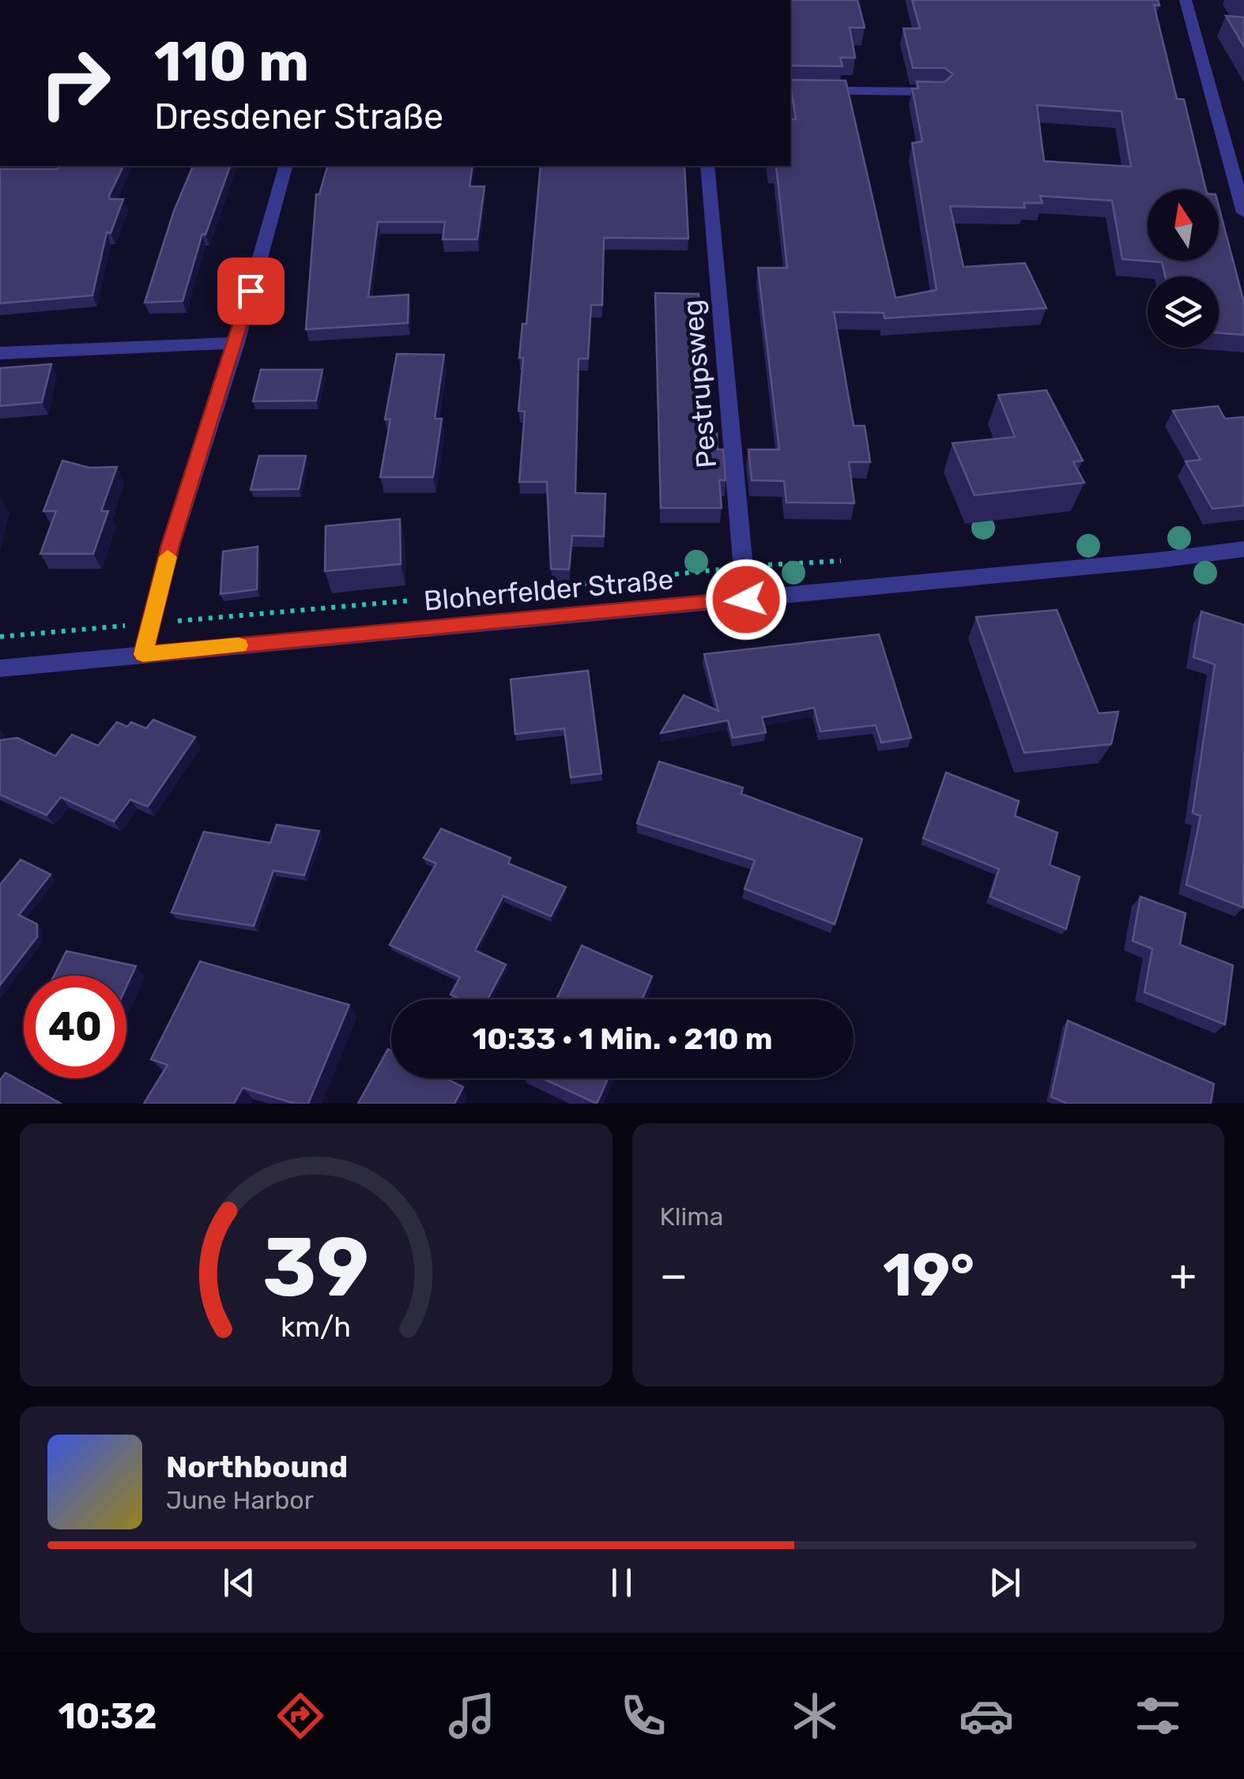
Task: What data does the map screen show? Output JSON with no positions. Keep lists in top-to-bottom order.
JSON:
{
  "streets": {
    "street": ["Pestrupsweg", "Bloherfelder Straße"]
  },
  "crossings": [
    ["Pestrupsweg", "Bloherfelder Straße"]
  ],
  "north": "top",
  "page": {
    "turn": ["110 m", "Dresdener Straße"],
    "limit": "40",
    "trip": "10:33 · 1 Min. · 210 m",
    "tile": "Klima",
    "heat": ["−", "19°", "+"],
    "song": ["Northbound", "June Harbor"],
    "tabs": "10:32",
    "gauge": ["39", "km/h"]
  }
}
